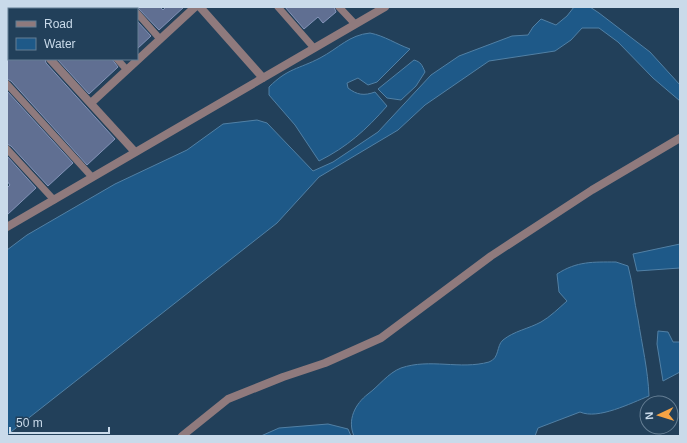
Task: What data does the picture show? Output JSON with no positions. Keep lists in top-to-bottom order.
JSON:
{
  "legend": ["Road", "Water"],
  "scale_bar": "50 m",
  "north": "left"
}
